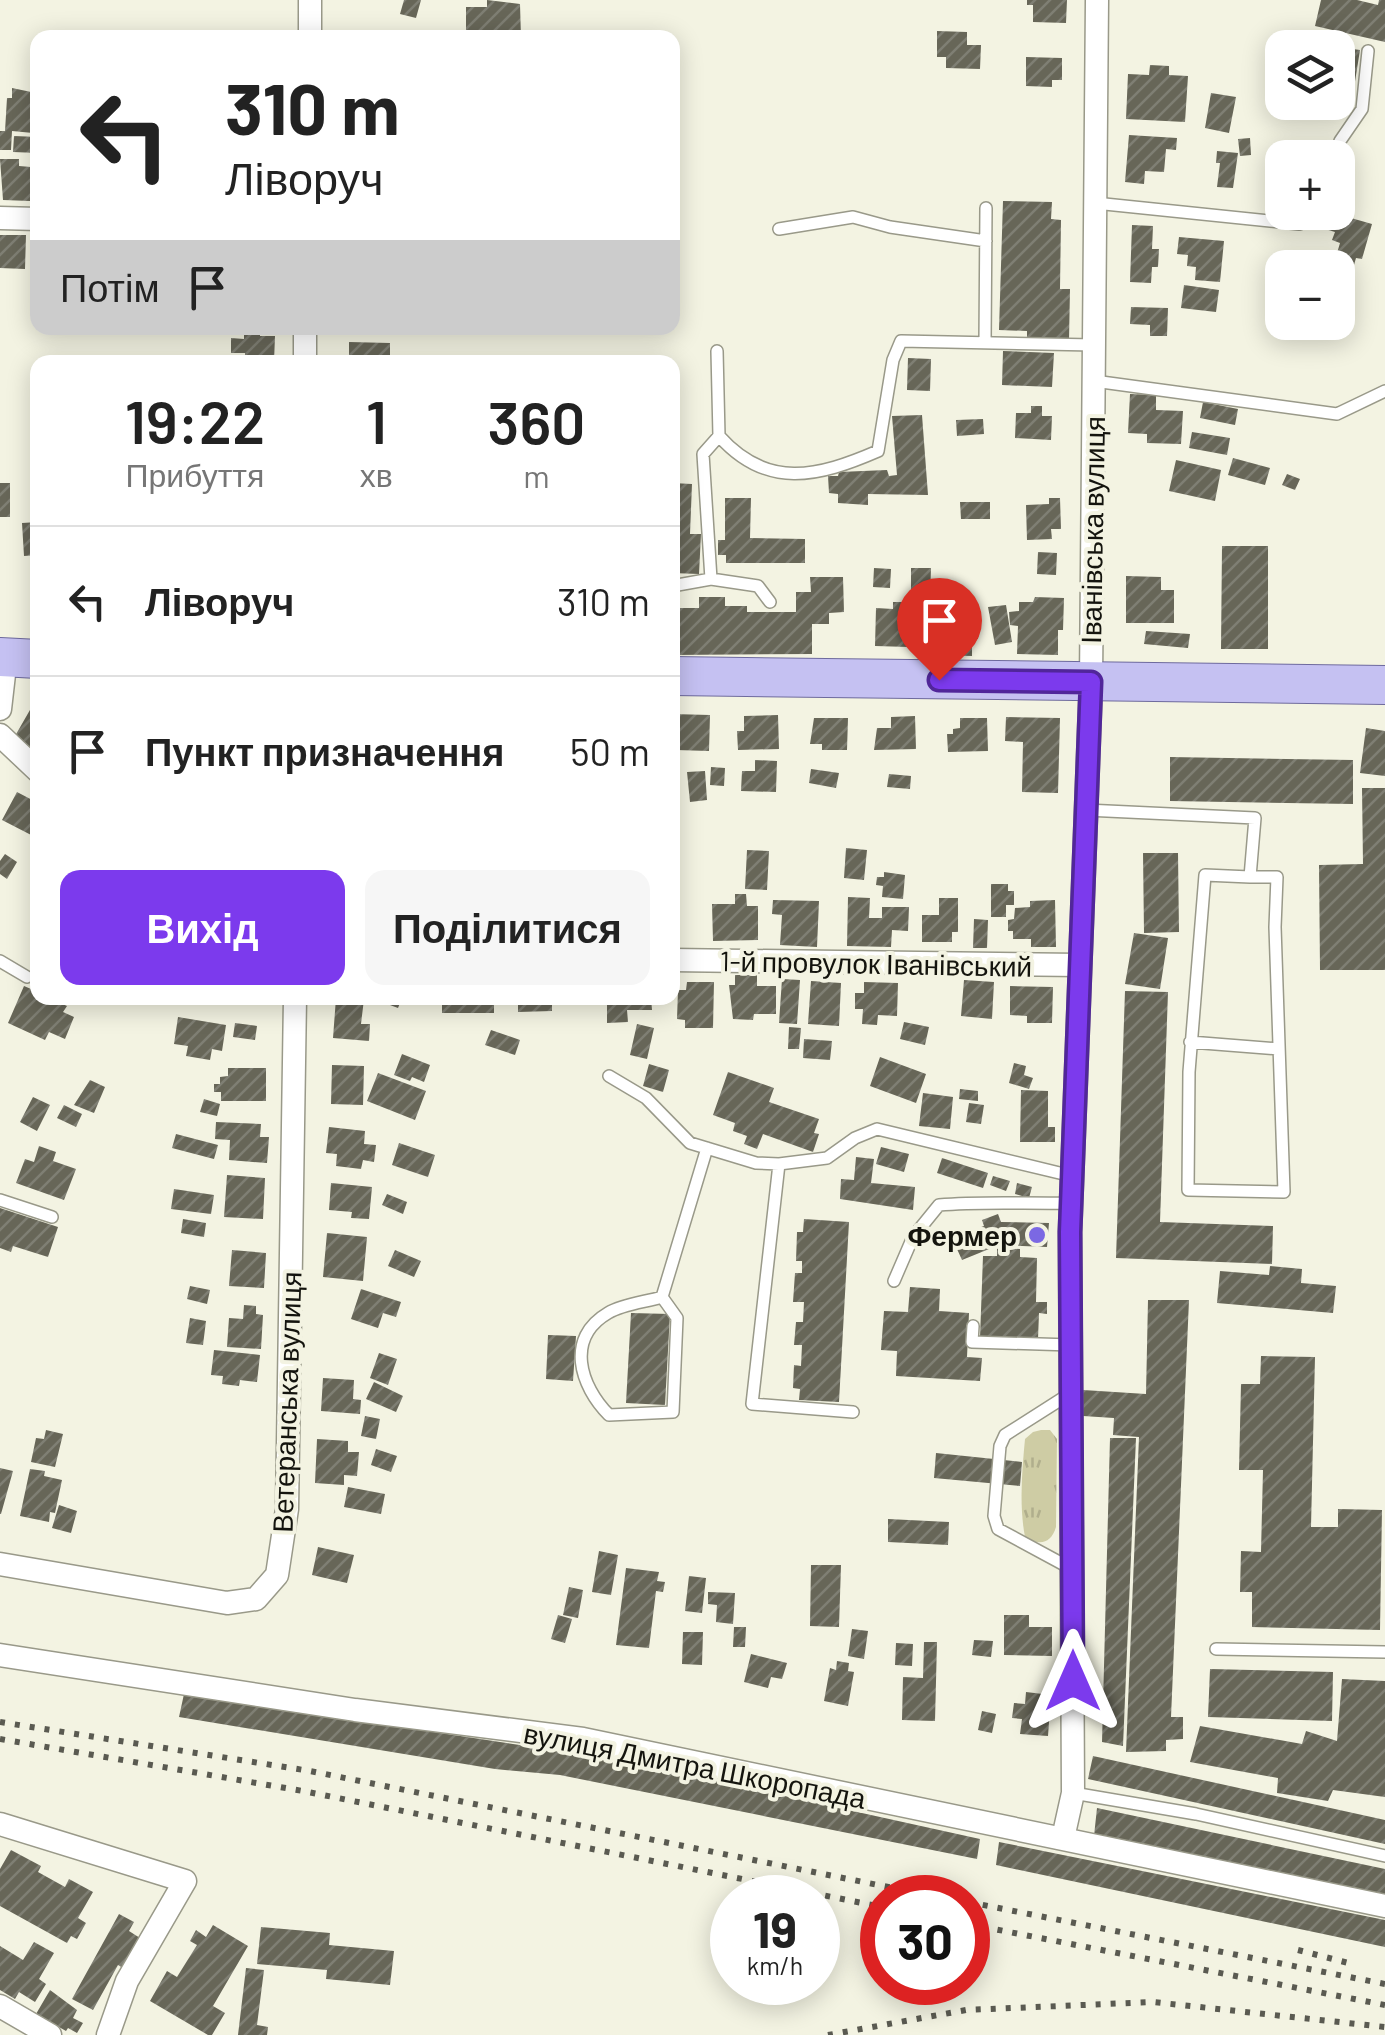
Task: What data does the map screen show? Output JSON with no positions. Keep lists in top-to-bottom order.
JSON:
{
  "streets": {
    "street": [
      "Іванівська вулиця",
      "1-й провулок Іванівський",
      "Ветеранська вулиця",
      "вулиця Дмитра Шкоропада"
    ]
  },
  "crossings": [
    ["Іванівська вулиця", "1-й провулок Іванівський"],
    ["Іванівська вулиця", "вулиця Дмитра Шкоропада"]
  ],
  "places": ["Фермер"],
  "page": {
    "map_buttons": ["+", "−"],
    "turn": ["310 m", "Ліворуч"],
    "then": "Потім",
    "eta": [
      "19:22",
      "Прибуття",
      "1",
      "хв",
      "360",
      "m"
    ],
    "list": [
      {
        "name": "Ліворуч",
        "value": "310 m"
      },
      {
        "name": "Пункт призначення",
        "value": "50 m"
      }
    ],
    "buttons": ["Вихід", "Поділитися"],
    "speed": "19 km/h",
    "limit": "30"
  }
}
